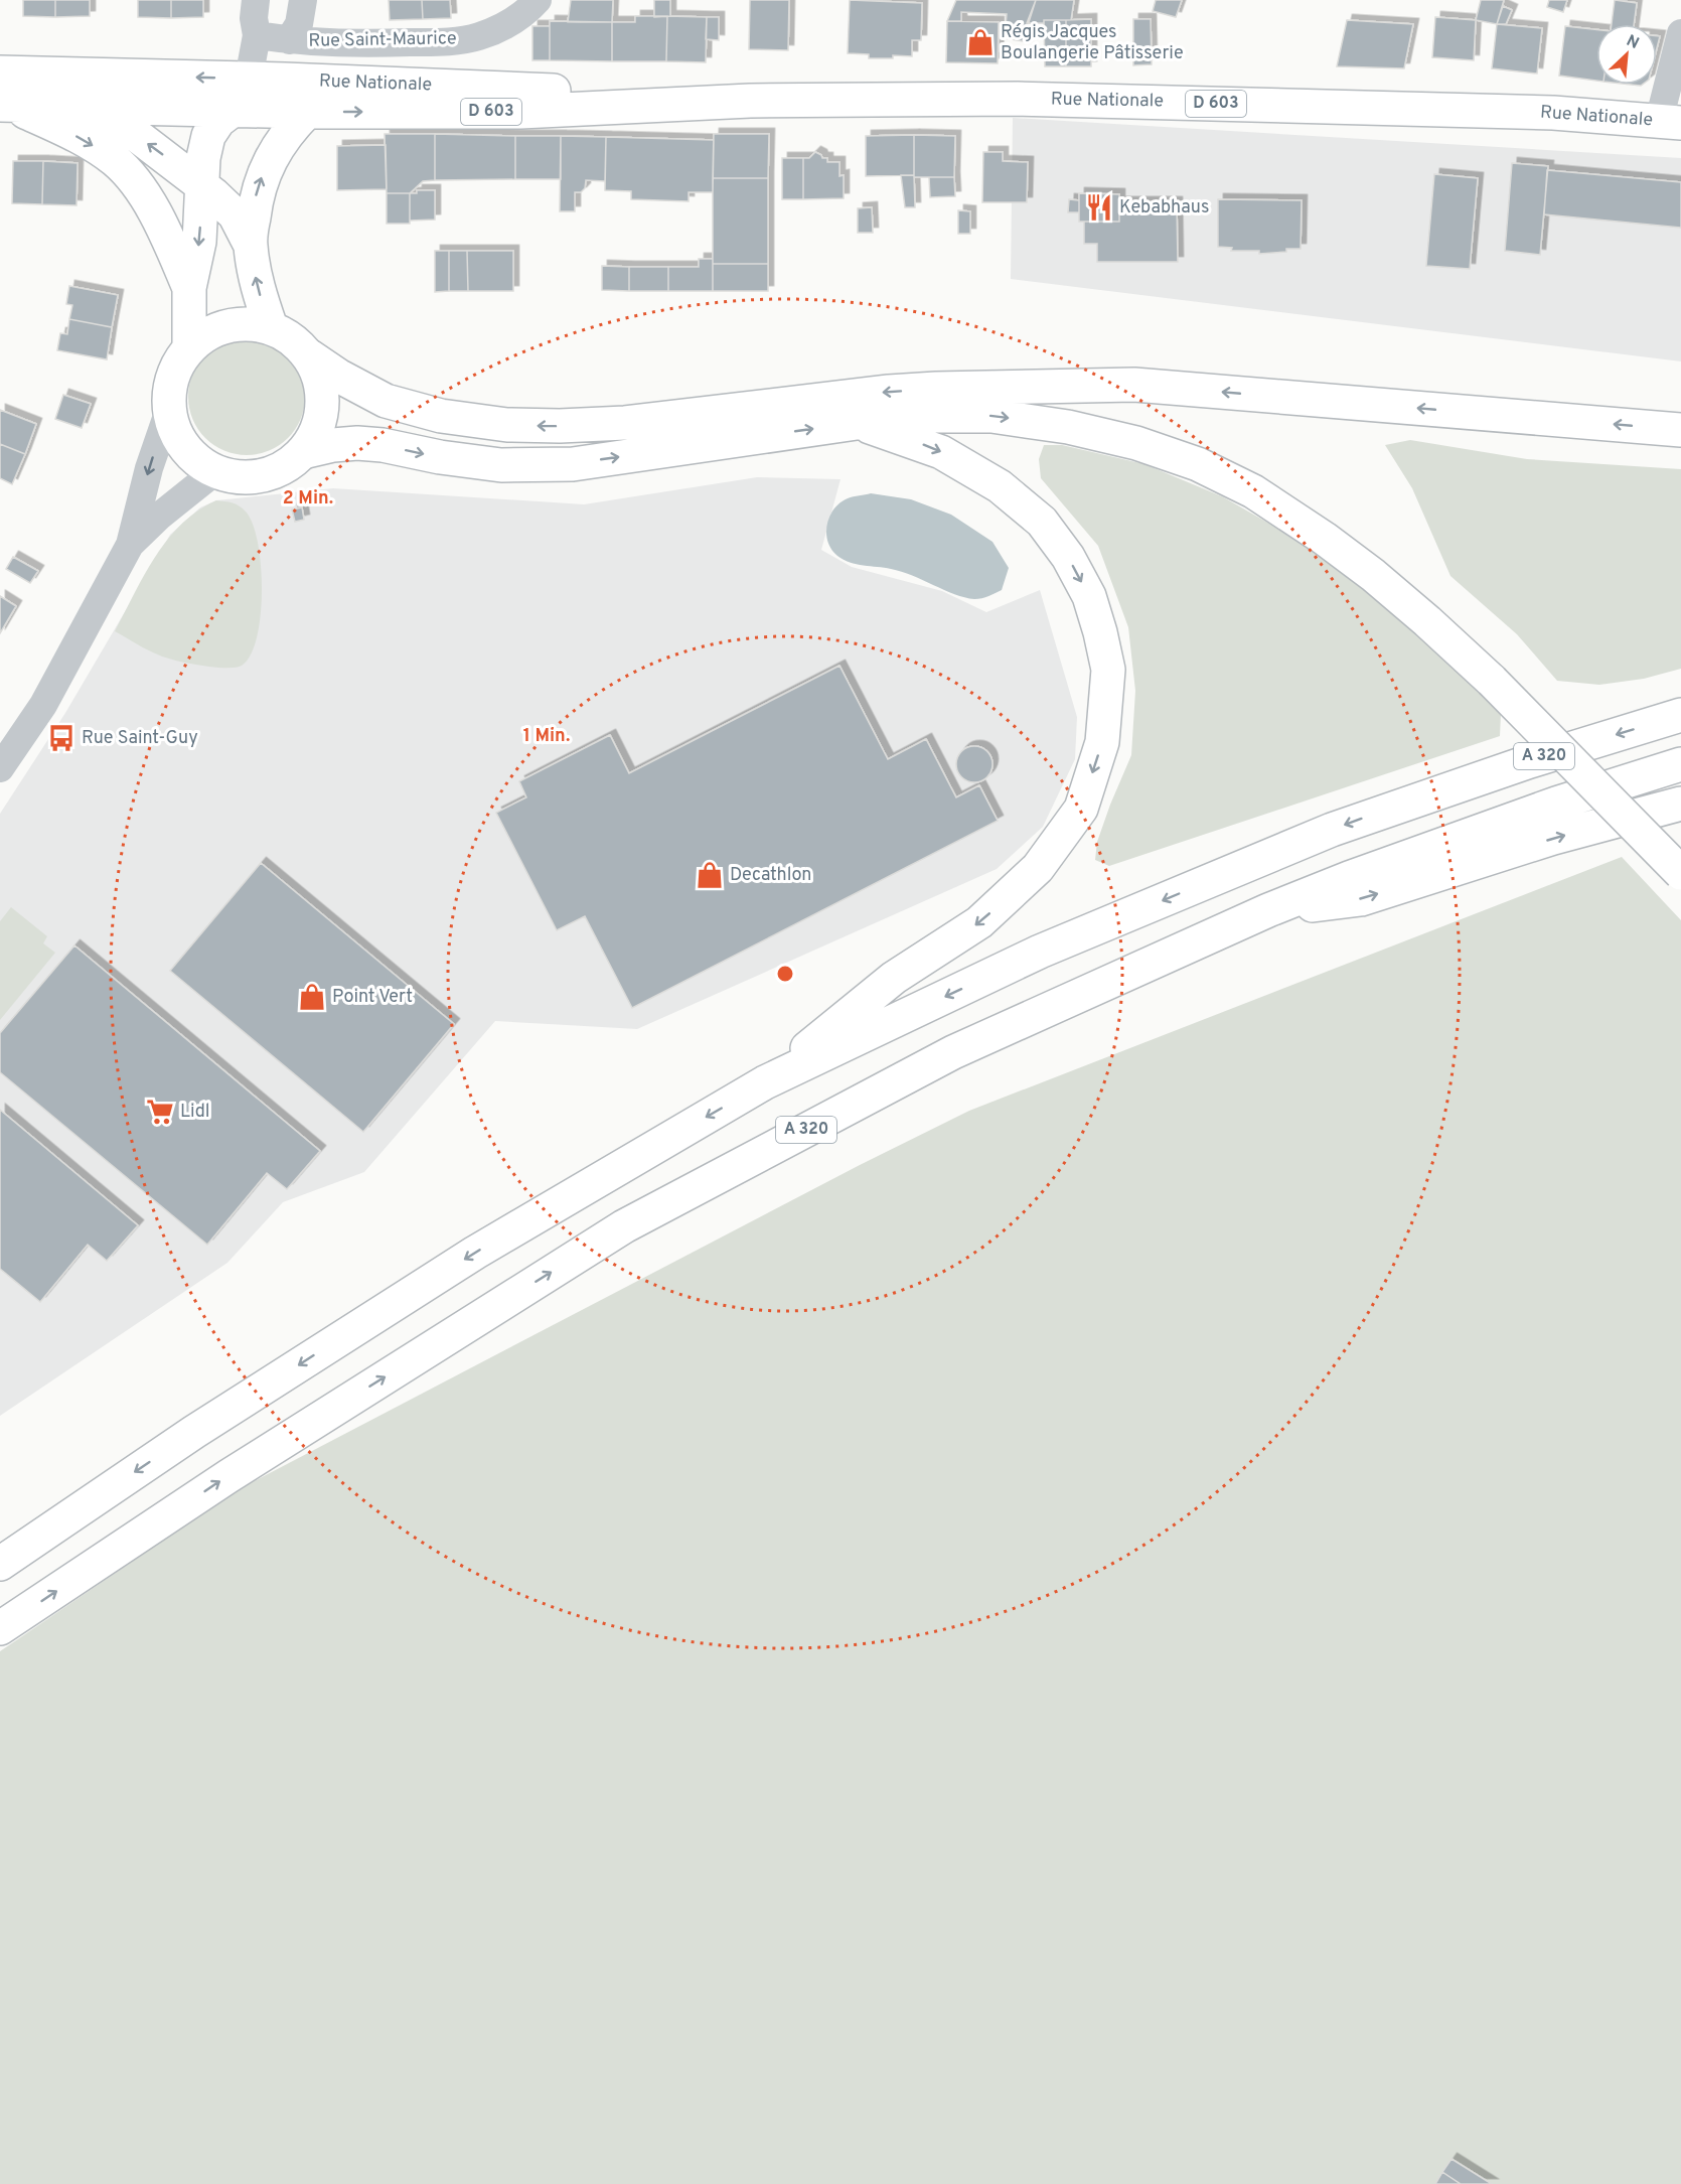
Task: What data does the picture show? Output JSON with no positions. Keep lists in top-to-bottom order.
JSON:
{
  "streets": {
    "main road": ["Rue Nationale", "D 603", "A 320"],
    "street": ["Rue Saint-Maurice"]
  },
  "places": {
    "shop": ["Régis Jacques Boulangerie Pâtisserie", "Decathlon", "Point Vert"],
    "restaurant": ["Kebabhaus"],
    "bus stop": ["Rue Saint-Guy"],
    "supermarket": ["Lidl"]
  },
  "north": "top right",
  "rings": ["2 Min.", "1 Min."]
}
